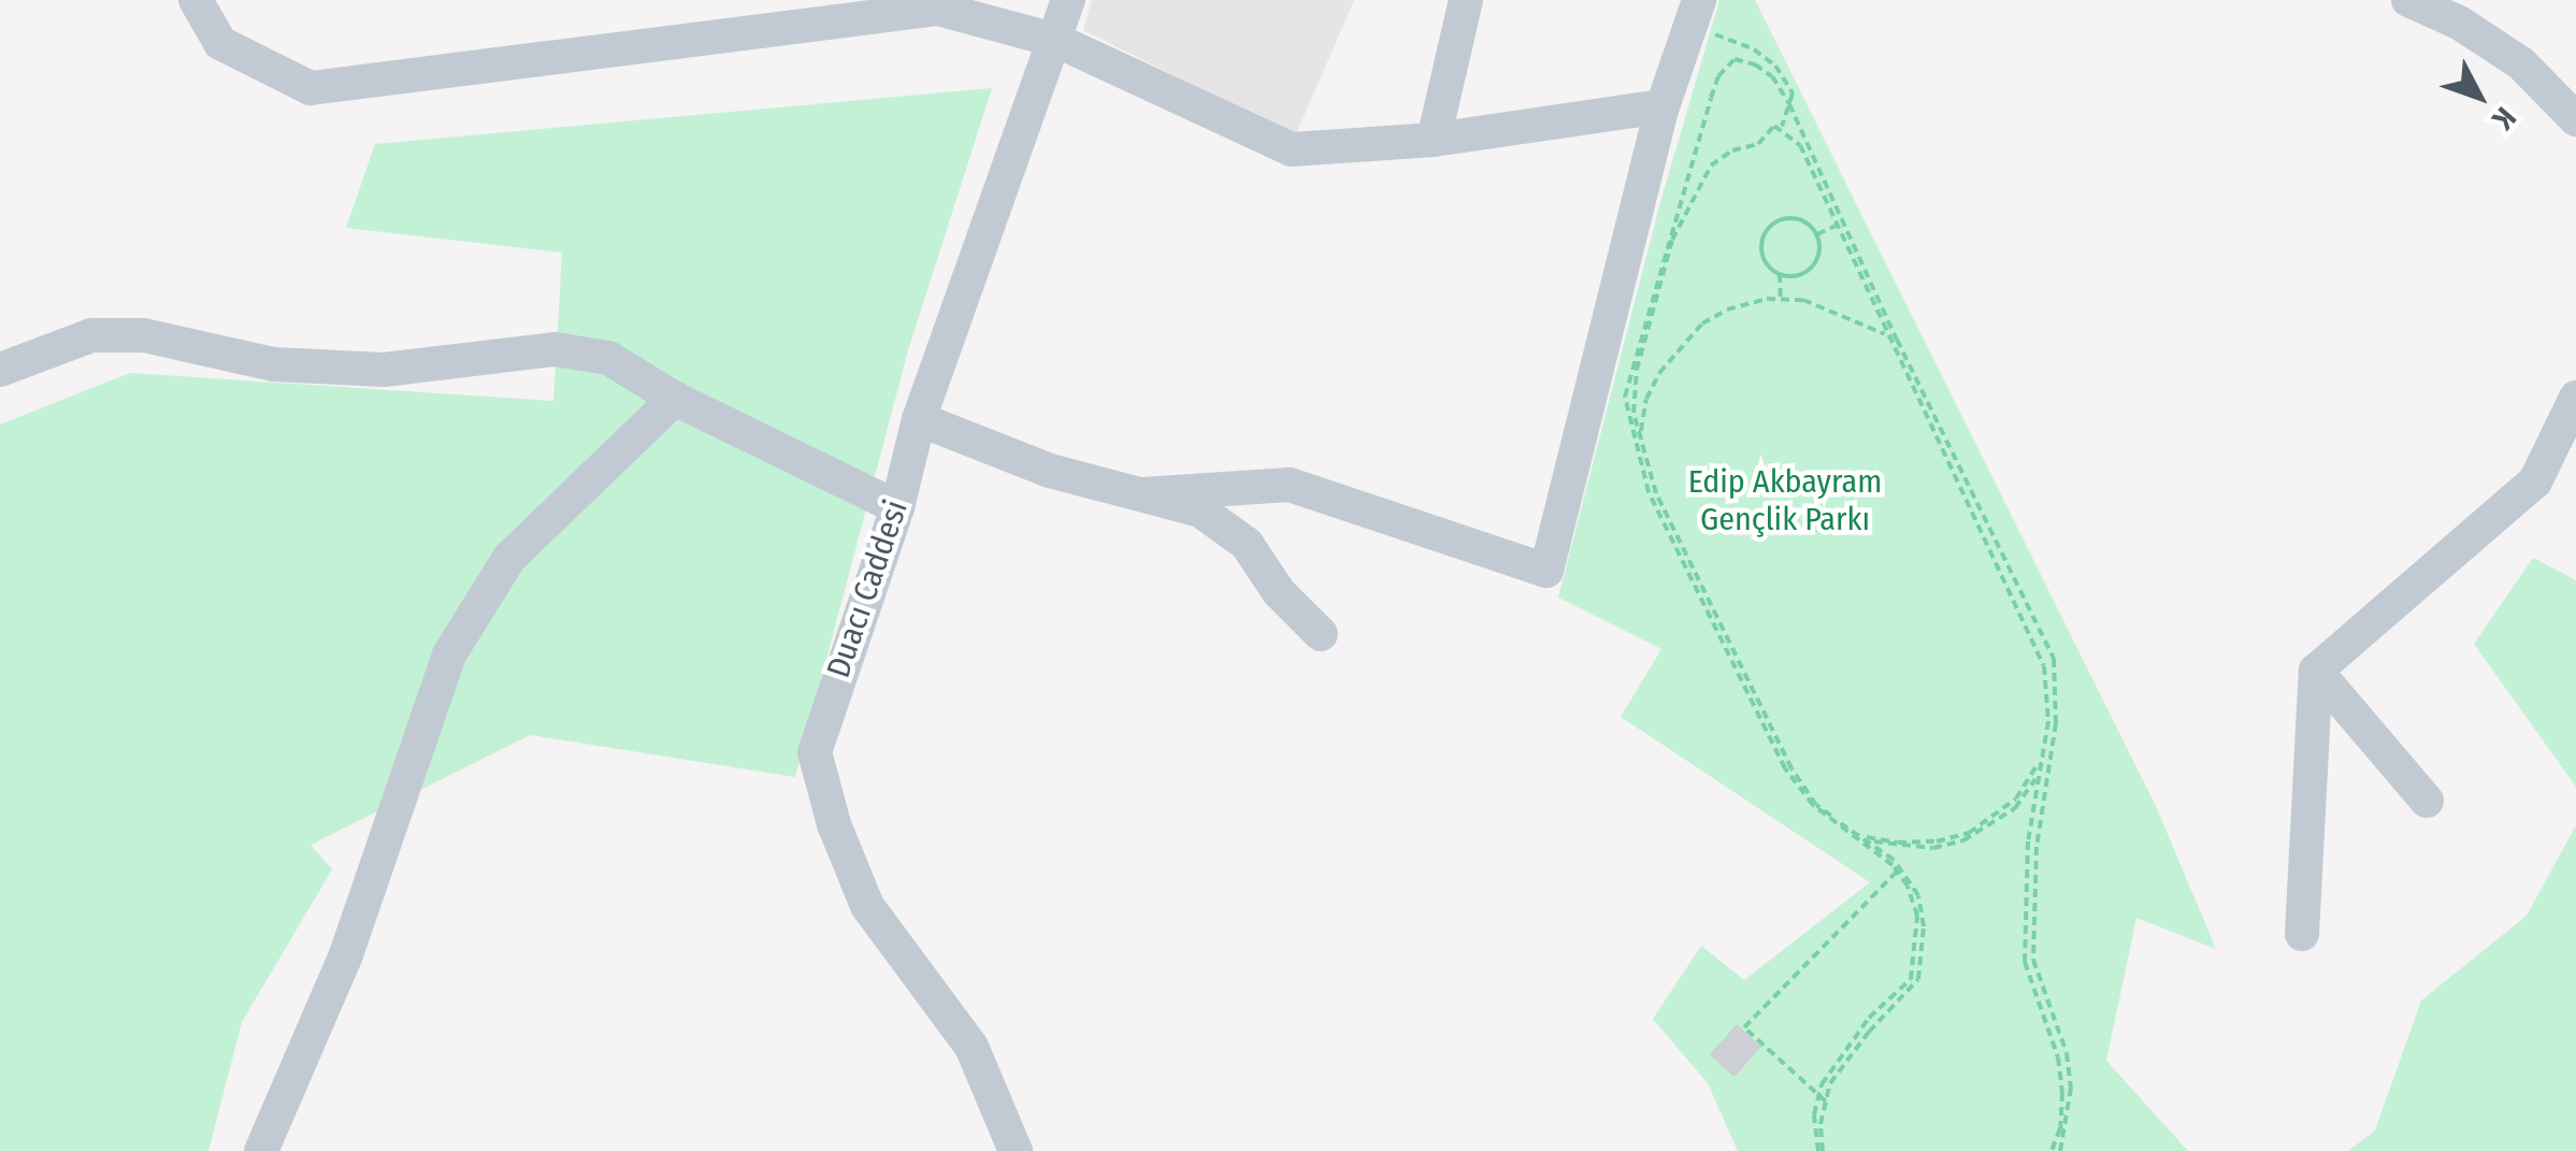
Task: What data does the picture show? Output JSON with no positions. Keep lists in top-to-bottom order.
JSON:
{
  "streets": {
    "street": ["Duacı Caddesi"]
  },
  "parks": ["Edip Akbayram Gençlik Parkı"],
  "north": "bottom right"
}
